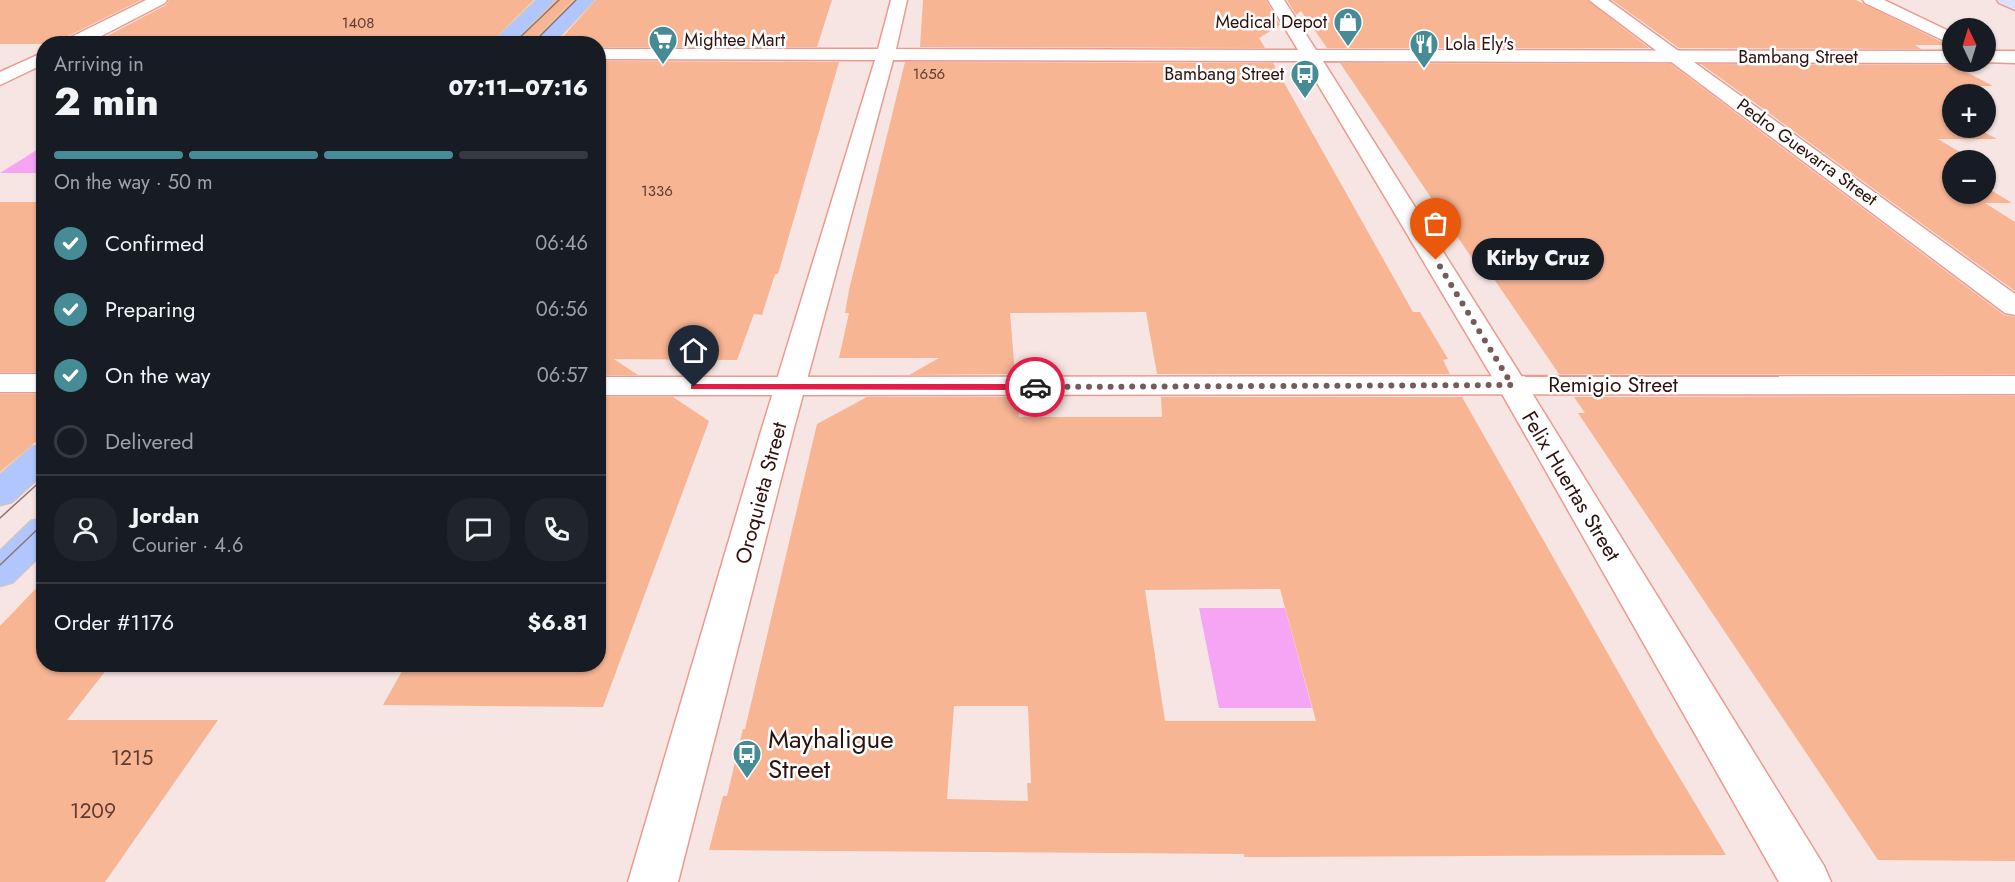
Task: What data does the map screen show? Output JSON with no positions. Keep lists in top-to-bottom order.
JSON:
{
  "streets": {
    "street": [
      "Bambang Street",
      "Pedro Guevarra Street",
      "Remigio Street",
      "Felix Huertas Street",
      "Oroquieta Street"
    ]
  },
  "crossings": [
    ["Bambang Street", "Pedro Guevarra Street"],
    ["Bambang Street", "Felix Huertas Street"],
    ["Bambang Street", "Oroquieta Street"],
    ["Remigio Street", "Felix Huertas Street"],
    ["Remigio Street", "Oroquieta Street"]
  ],
  "places": {
    "shop": ["Medical Depot"],
    "supermarket": ["Mightee Mart"],
    "restaurant": ["Lola Ely's"],
    "bus stop": ["Bambang Street", "Mayhaligue Street"],
    "other": ["Kirby Cruz"]
  },
  "house_numbers": [
    "1408",
    "1656",
    "1336",
    "1215",
    "1209"
  ],
  "north": "top",
  "page": {
    "map_buttons": ["+", "−"],
    "heading": ["2 min", "Arriving in", "07:11–07:16"],
    "panel": [
      "Jordan",
      "Courier · 4.6",
      "Order #1176",
      "$6.81"
    ],
    "bar": "On the way · 50 m",
    "list": [
      ["Confirmed", "06:46"],
      ["Preparing", "06:56"],
      ["On the way", "06:57"],
      "Delivered"
    ],
    "bubble": "Kirby Cruz"
  }
}
